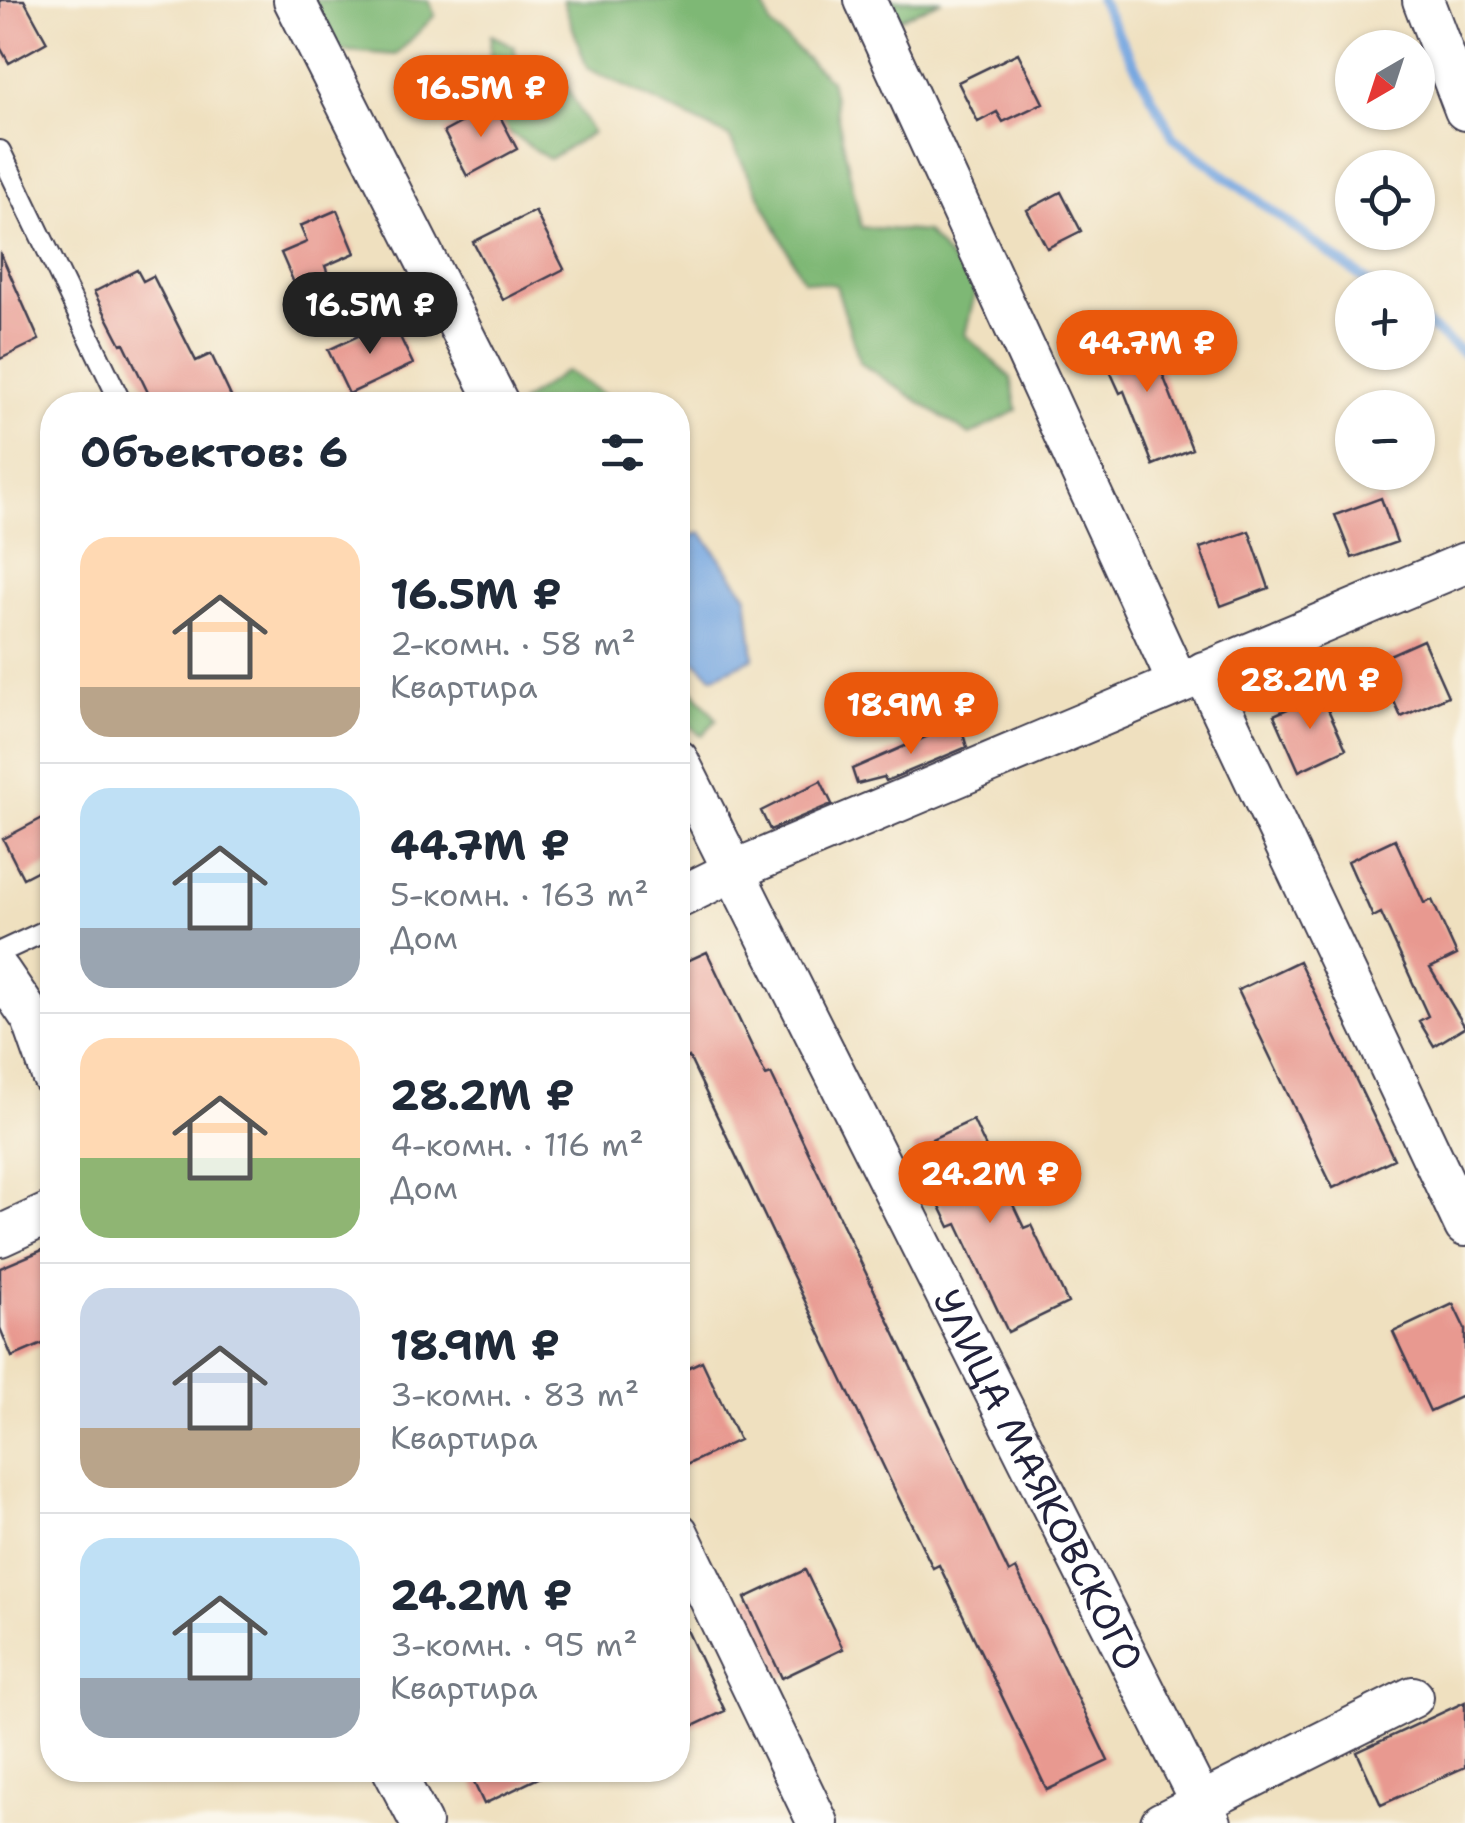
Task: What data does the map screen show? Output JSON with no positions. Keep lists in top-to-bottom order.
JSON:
{
  "streets": {
    "street": ["УЛИЦА МАЯКОВСКОГО"]
  },
  "north": "bottom left",
  "page": {
    "map_buttons": ["+", "−"],
    "price": [
      "16.5M ₽",
      "16.5M ₽",
      "44.7M ₽",
      "28.2M ₽",
      "18.9M ₽",
      "24.2M ₽"
    ],
    "heading": "Объектов: 6",
    "list": [
      {
        "name": "16.5M ₽",
        "note": "2-комн. · 58 m² · Квартира"
      },
      {
        "name": "44.7M ₽",
        "note": "5-комн. · 163 m² · Дом"
      },
      {
        "name": "28.2M ₽",
        "note": "4-комн. · 116 m² · Дом"
      },
      {
        "name": "18.9M ₽",
        "note": "3-комн. · 83 m² · Квартира"
      },
      {
        "name": "24.2M ₽",
        "note": "3-комн. · 95 m² · Квартира"
      }
    ]
  }
}
